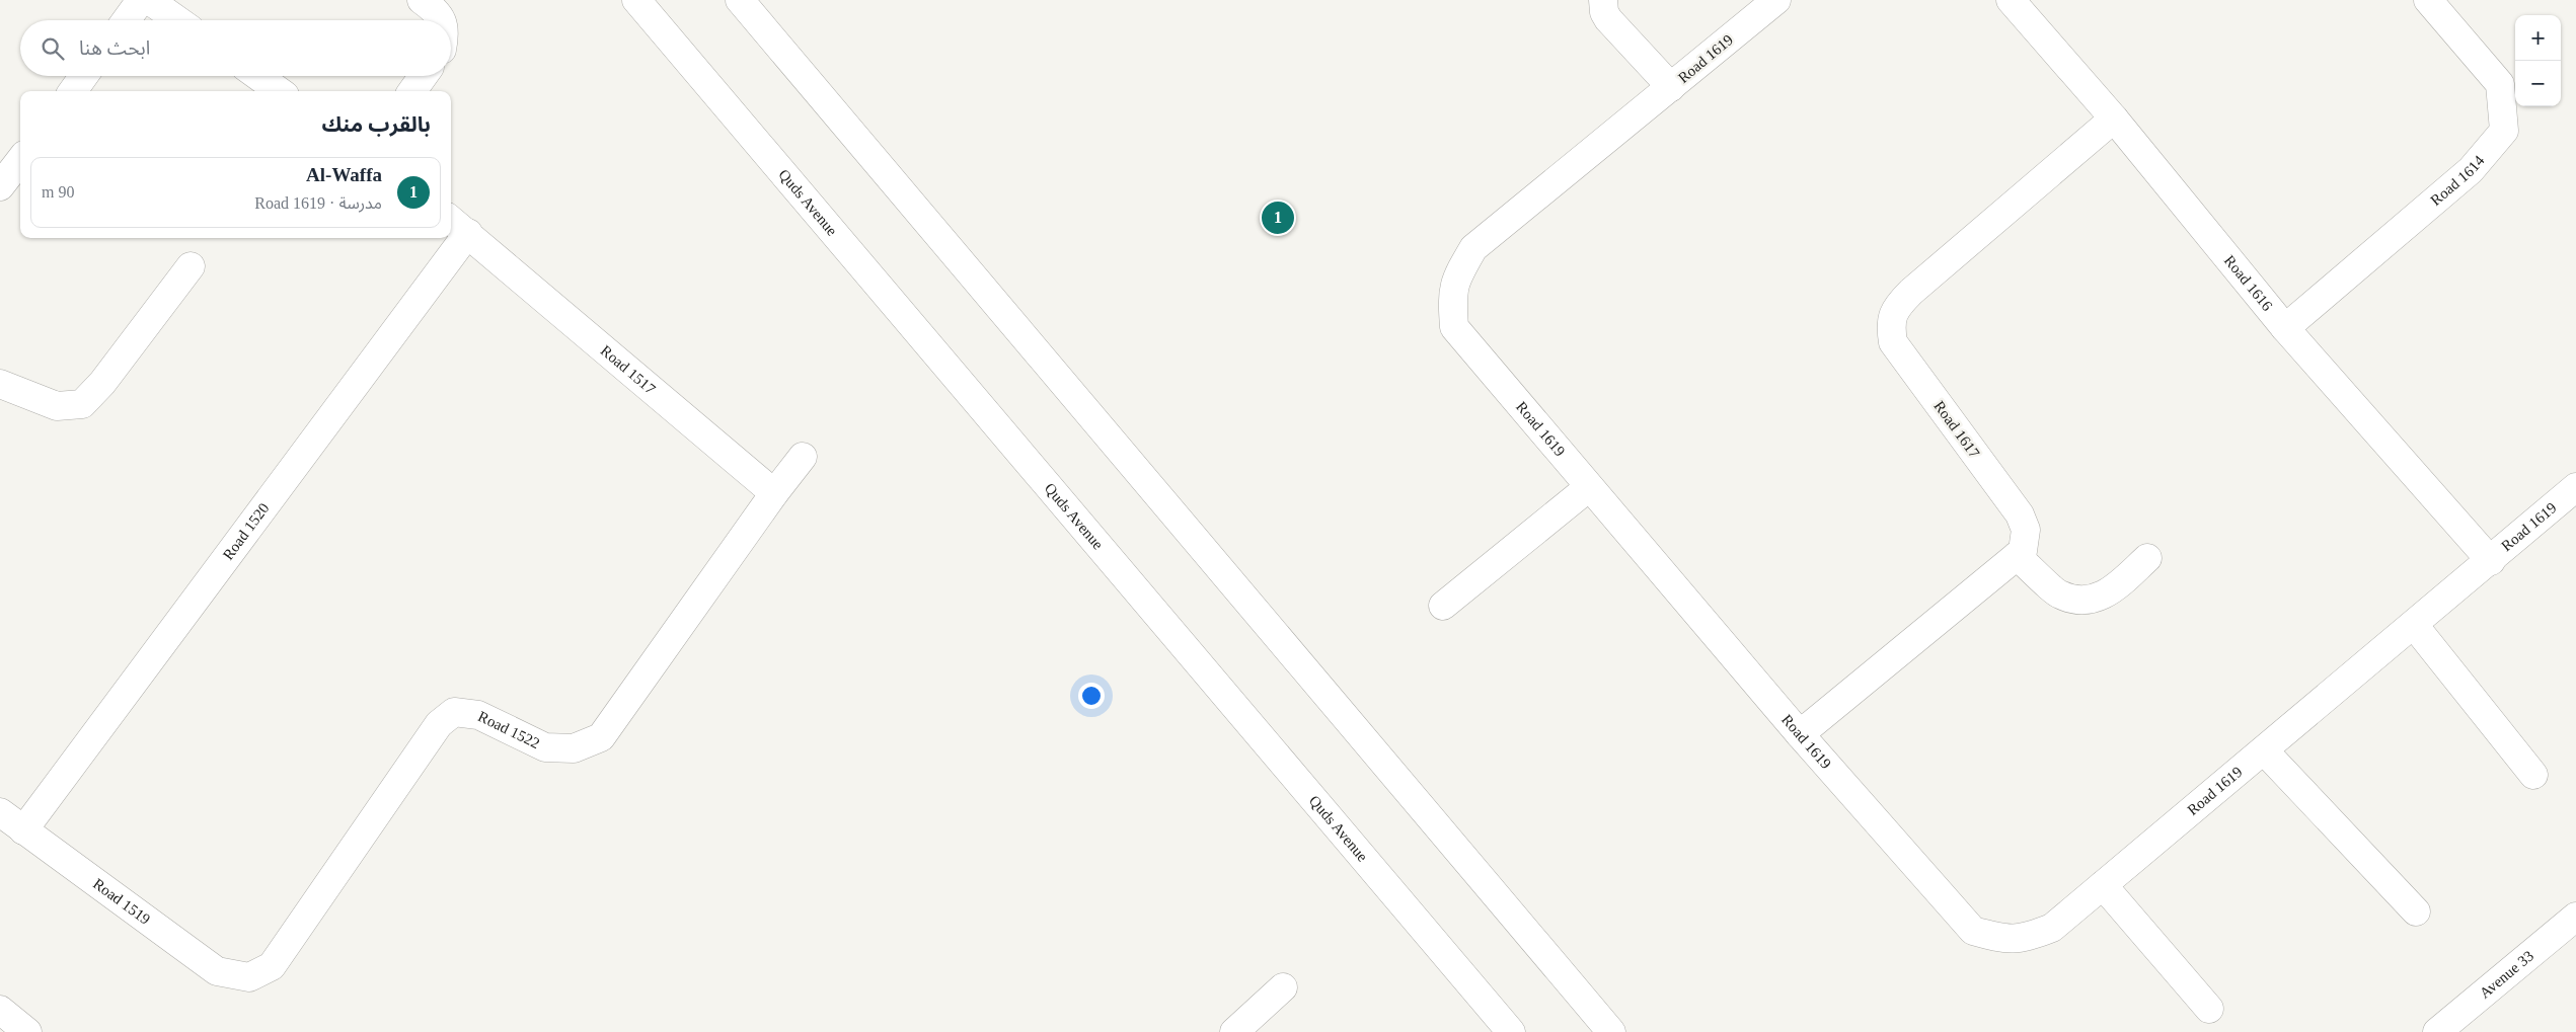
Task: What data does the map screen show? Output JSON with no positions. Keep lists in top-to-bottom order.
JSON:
{
  "streets": {
    "street": [
      "Road 1619",
      "Road 1614",
      "Quds Avenue",
      "Road 1616",
      "Road 1517",
      "Road 1617",
      "Road 1520",
      "Road 1522",
      "Road 1519",
      "Avenue 33"
    ]
  },
  "crossings": [
    ["Road 1619", "Road 1616"],
    ["Road 1619", "Road 1617"],
    ["Road 1614", "Road 1616"],
    ["Road 1616", "Road 1617"],
    ["Road 1517", "Road 1522"],
    ["Road 1520", "Road 1519"],
    ["Road 1522", "Road 1519"]
  ],
  "page": {
    "map_buttons": ["+", "−"],
    "search": "ابحث هنا",
    "heading": "بالقرب منك",
    "list": [
      {
        "mark": "1",
        "name": "Al-Waffa",
        "note": "مدرسة · Road 1619",
        "value": "90 m"
      }
    ],
    "pins": "1"
  }
}
